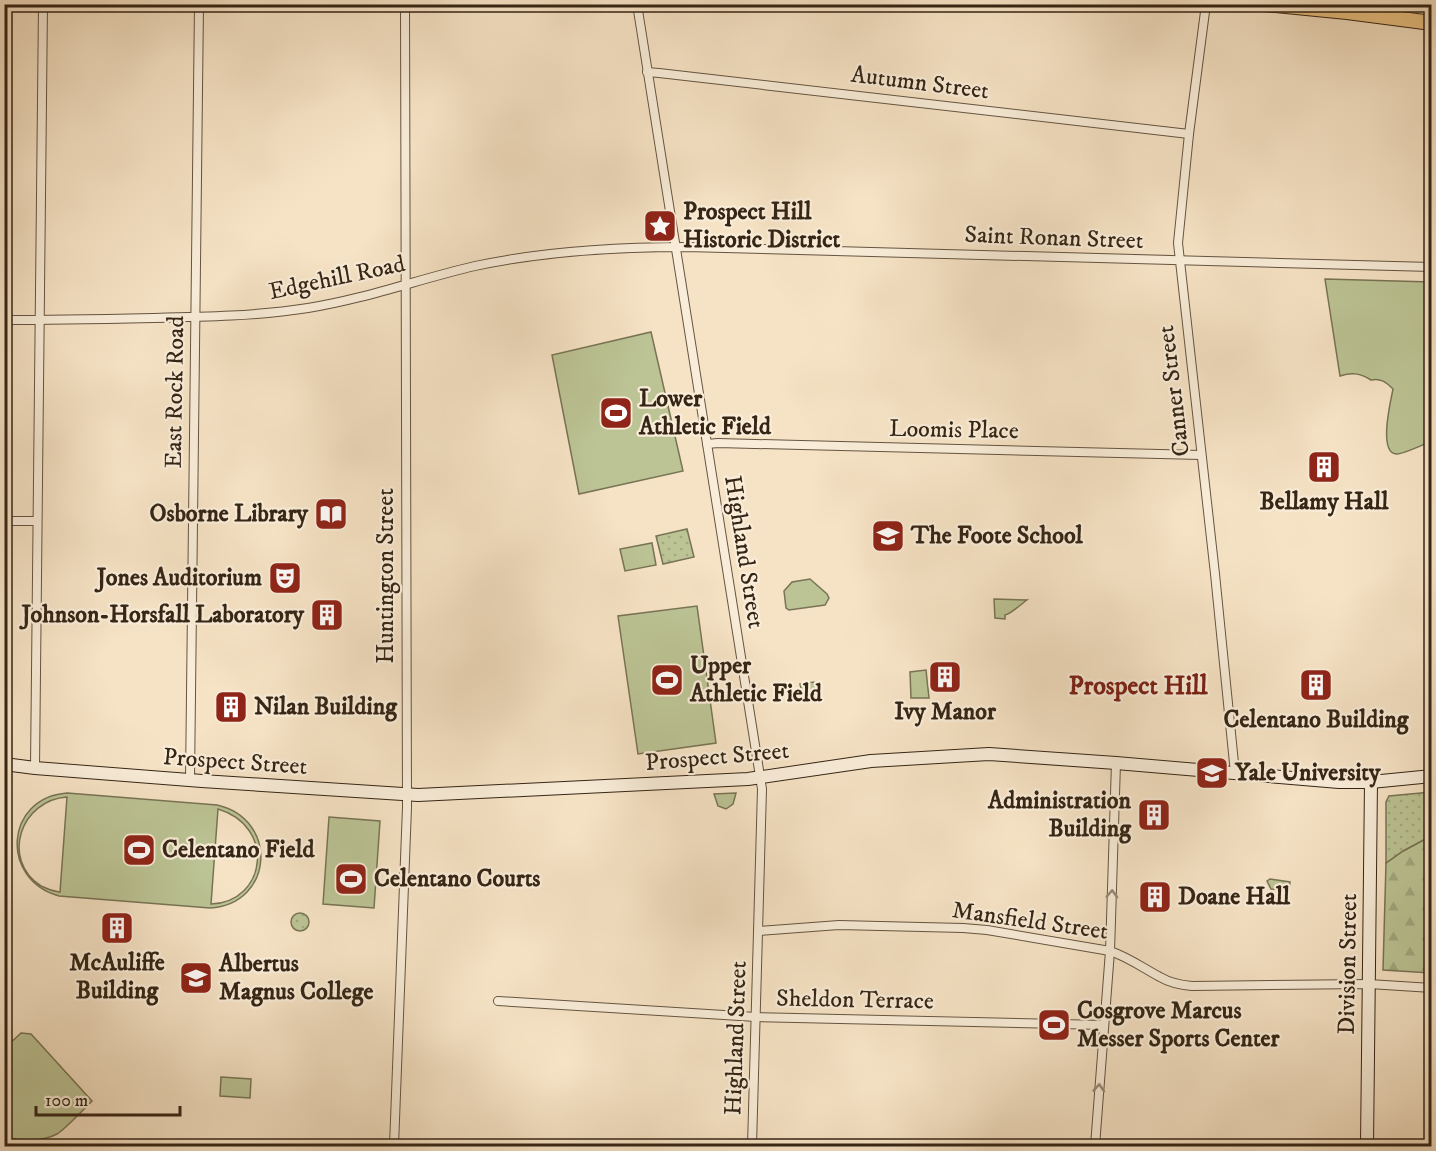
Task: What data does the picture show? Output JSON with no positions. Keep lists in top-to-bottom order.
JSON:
{
  "streets": {
    "main road": ["Prospect Street", "Division Street"],
    "street": [
      "Autumn Street",
      "Saint Ronan Street",
      "Edgehill Road",
      "Canner Street",
      "East Rock Road",
      "Loomis Place",
      "Highland Street",
      "Huntington Street",
      "Mansfield Street",
      "Sheldon Terrace"
    ]
  },
  "crossings": [
    ["Autumn Street", "Canner Street"],
    ["Autumn Street", "Highland Street"],
    ["Saint Ronan Street", "Edgehill Road"],
    ["Saint Ronan Street", "Canner Street"],
    ["Saint Ronan Street", "Highland Street"],
    ["Edgehill Road", "East Rock Road"],
    ["Edgehill Road", "Highland Street"],
    ["Edgehill Road", "Huntington Street"],
    ["Canner Street", "Loomis Place"],
    ["Canner Street", "Prospect Street"],
    ["East Rock Road", "Prospect Street"],
    ["Loomis Place", "Highland Street"],
    ["Highland Street", "Prospect Street"],
    ["Highland Street", "Mansfield Street"],
    ["Highland Street", "Sheldon Terrace"],
    ["Huntington Street", "Prospect Street"],
    ["Prospect Street", "Division Street"],
    ["Mansfield Street", "Division Street"]
  ],
  "districts": ["Prospect Hill"],
  "places": {
    "place": ["Prospect Hill Historic District"],
    "sports": [
      "Lower Athletic Field",
      "Upper Athletic Field",
      "Celentano Field",
      "Celentano Courts",
      "Cosgrove Marcus Messer Sports Center"
    ],
    "building": [
      "Bellamy Hall",
      "Johnson-Horsfall Laboratory",
      "Ivy Manor",
      "Celentano Building",
      "Nilan Building",
      "Administration Building",
      "Doane Hall",
      "McAuliffe Building"
    ],
    "library": ["Osborne Library"],
    "school or university": ["The Foote School", "Yale University", "Albertus Magnus College"],
    "theatre": ["Jones Auditorium"]
  },
  "scale_bar": "100 m"
}
